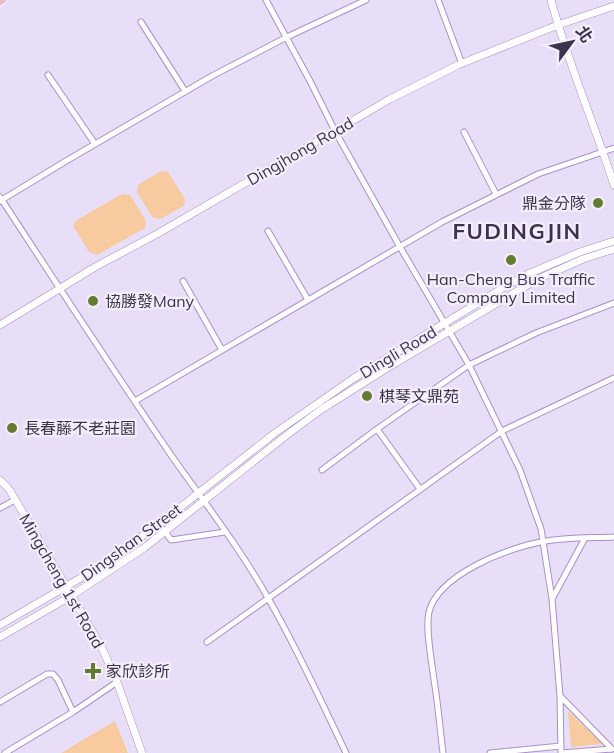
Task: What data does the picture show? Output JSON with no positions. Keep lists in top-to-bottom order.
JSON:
{
  "streets": {
    "street": [
      "Dingjhong Road",
      "Dingli Road",
      "Dingshan Street",
      "Mingcheng 1st Road"
    ]
  },
  "crossings": [
    ["Dingli Road", "Dingshan Street"],
    ["Dingshan Street", "Mingcheng 1st Road"]
  ],
  "districts": ["FUDINGJIN"],
  "places": {
    "other": [
      "鼎金分隊",
      "Han-Cheng Bus Traffic Company Limited",
      "協勝發Many",
      "棋琴文鼎苑",
      "長春藤不老莊園"
    ],
    "health": ["家欣診所"]
  },
  "north": "top right"
}
